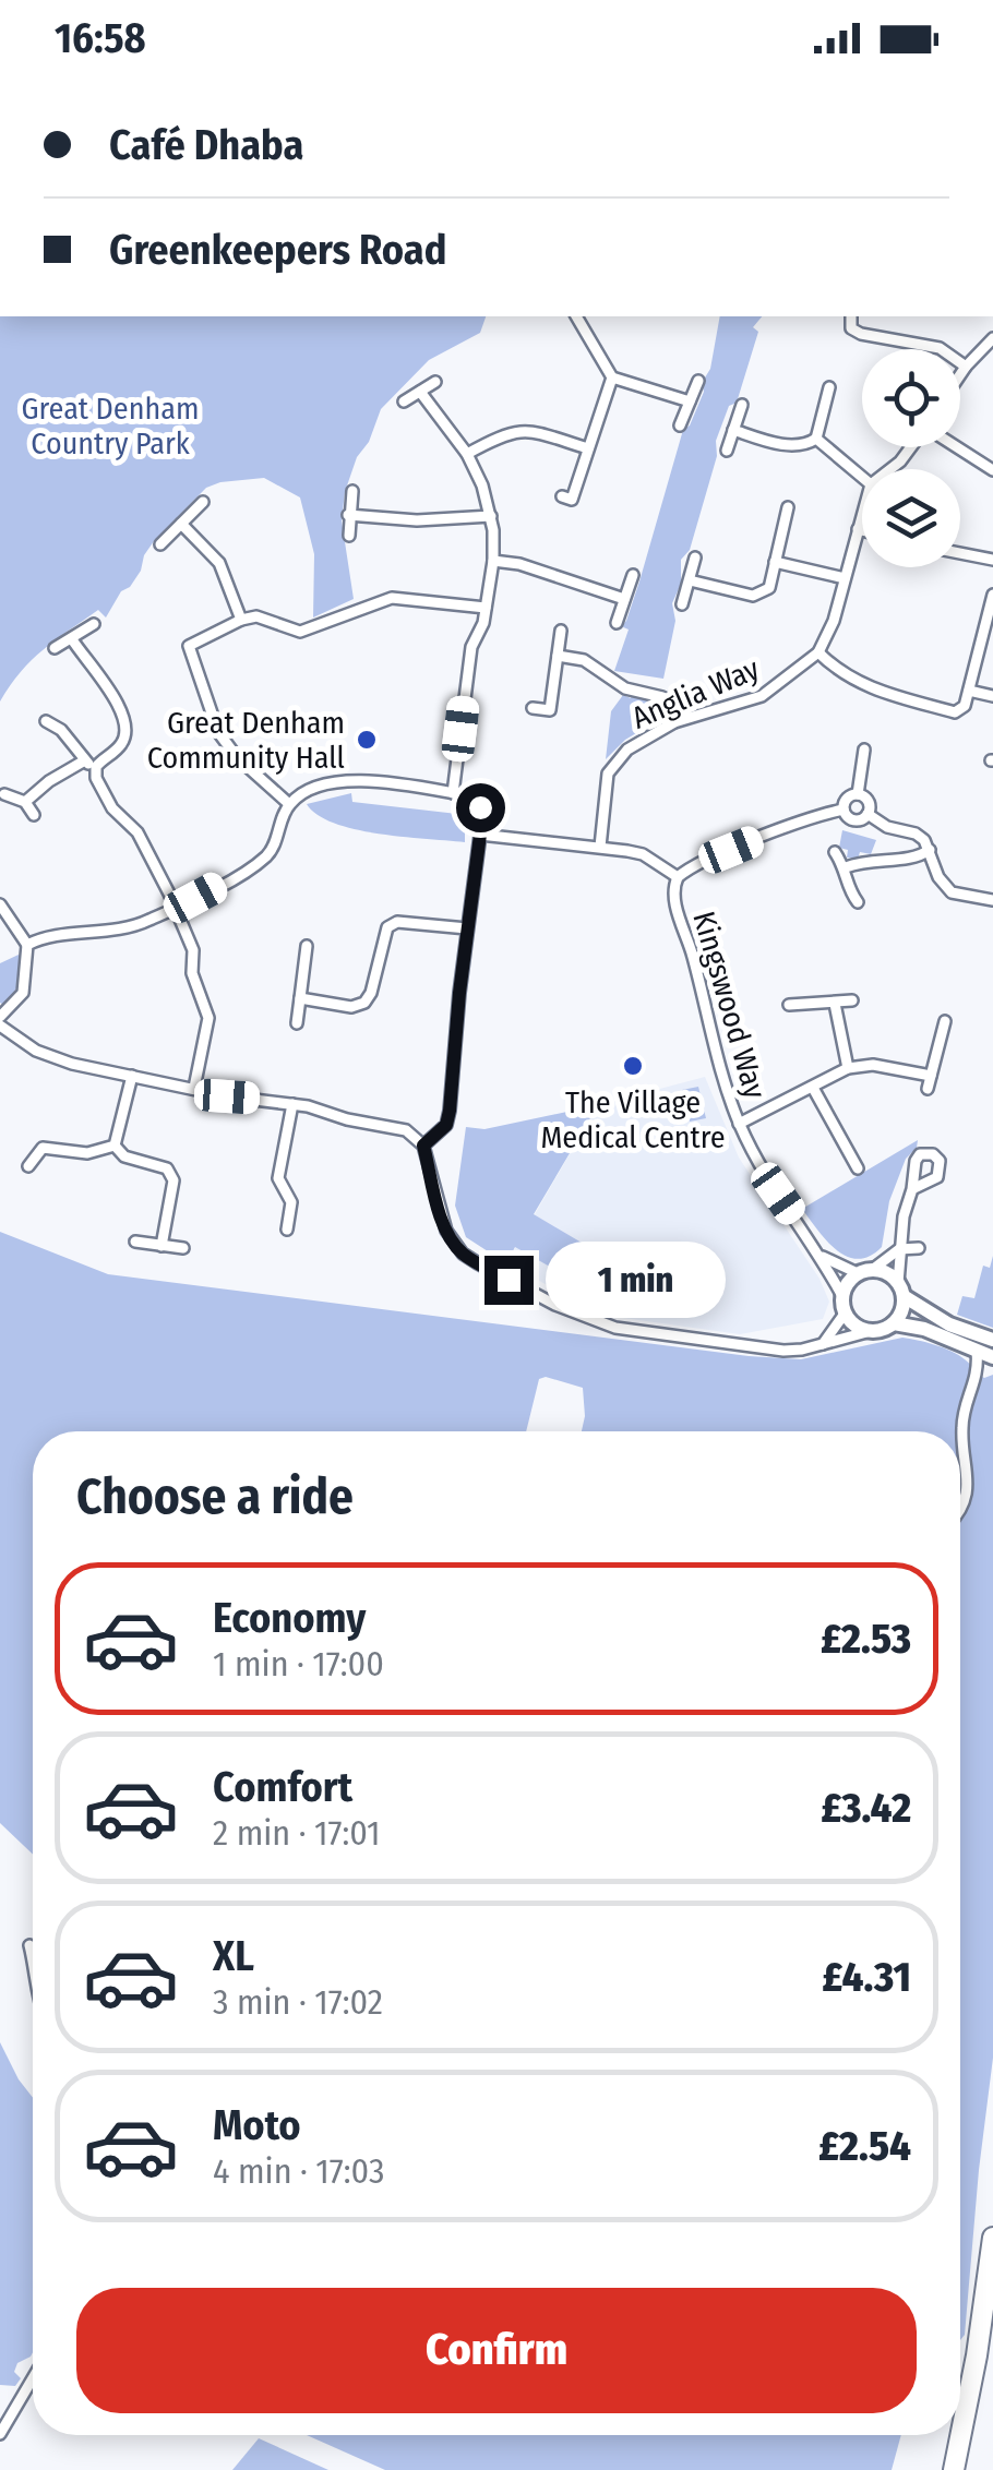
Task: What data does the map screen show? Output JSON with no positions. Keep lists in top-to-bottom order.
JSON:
{
  "streets": {
    "street": ["Anglia Way", "Kingswood Way"]
  },
  "parks": ["Great Denham Country Park"],
  "places": ["Great Denham Community Hall", "The Village Medical Centre"],
  "page": {
    "status": "16:58",
    "banner": ["Café Dhaba", "Greenkeepers Road"],
    "bubble": "1 min",
    "heading": "Choose a ride",
    "list": [
      {
        "name": "Economy",
        "note": "1 min · 17:00",
        "value": "£2.53"
      },
      {
        "name": "Comfort",
        "note": "2 min · 17:01",
        "value": "£3.42"
      },
      {
        "name": "XL",
        "note": "3 min · 17:02",
        "value": "£4.31"
      },
      {
        "name": "Moto",
        "note": "4 min · 17:03",
        "value": "£2.54"
      }
    ],
    "buttons": "Confirm"
  }
}
